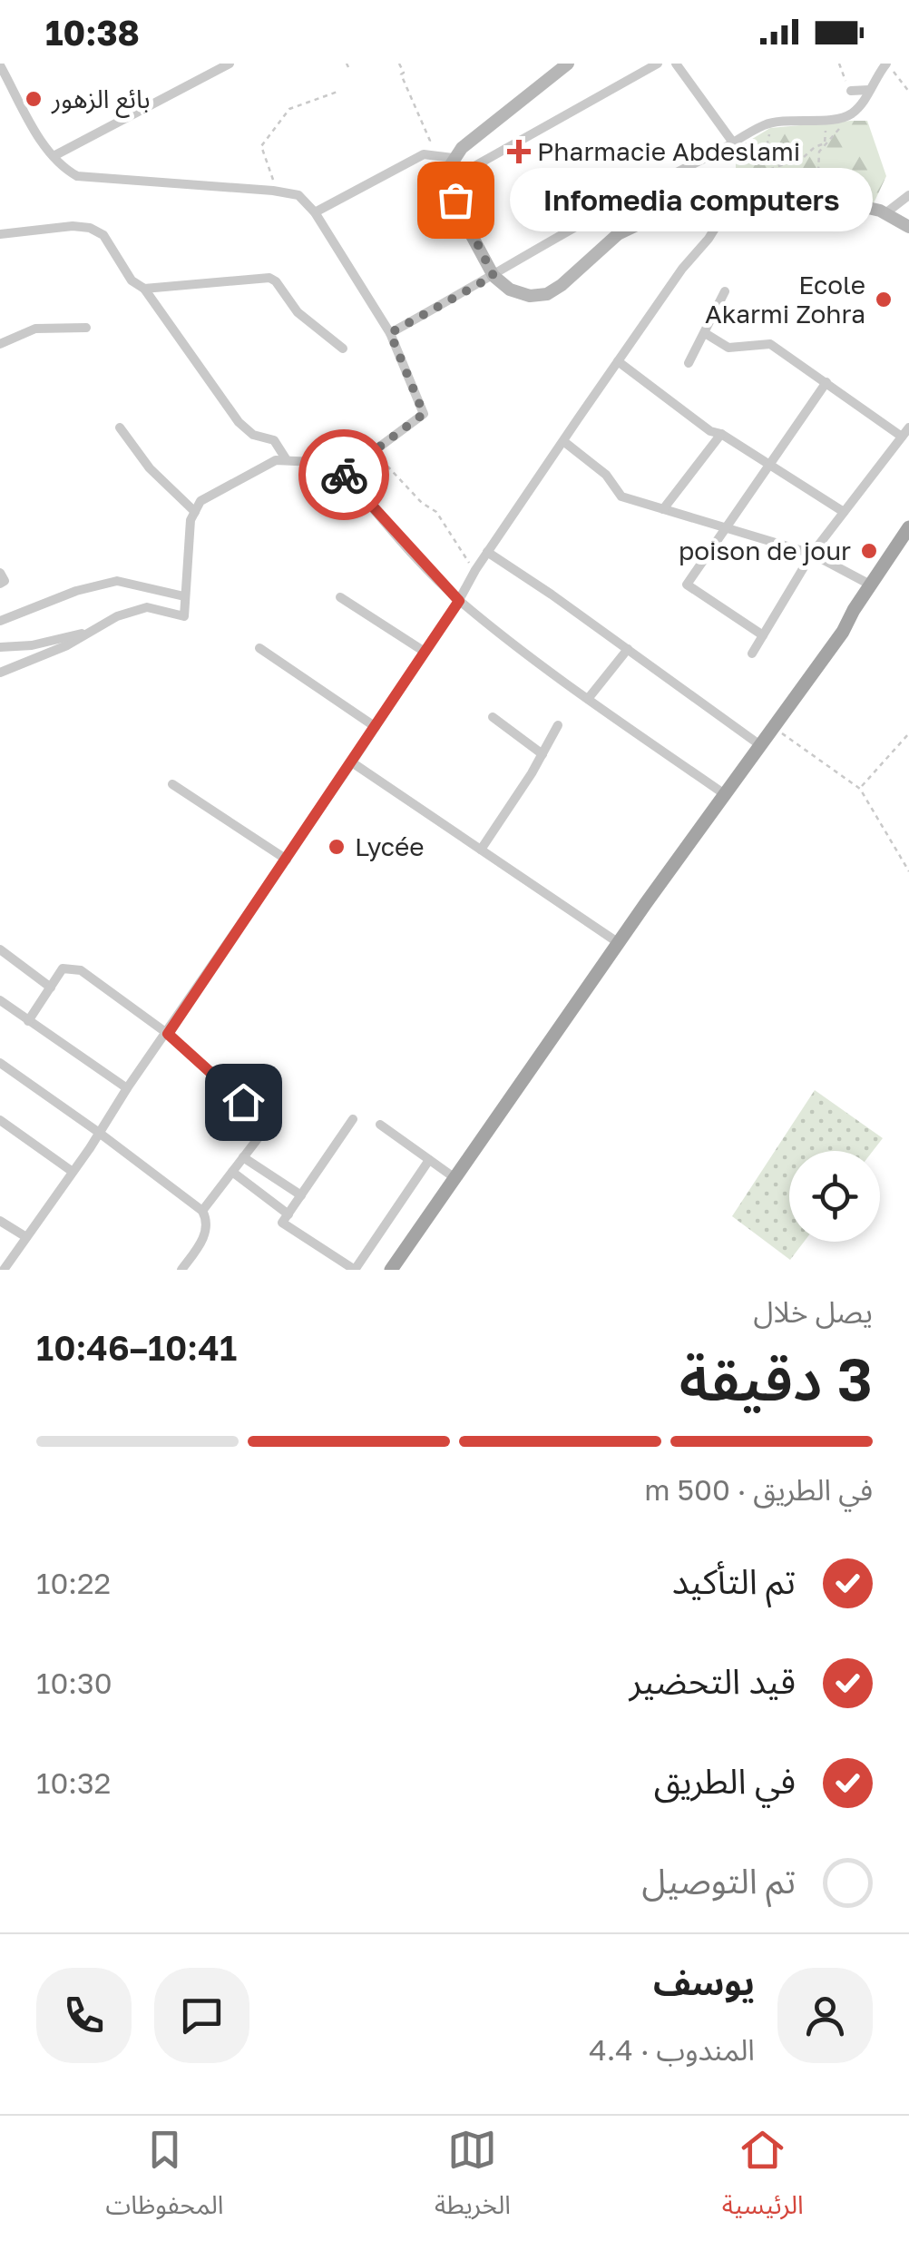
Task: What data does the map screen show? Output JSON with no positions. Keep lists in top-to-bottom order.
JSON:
{
  "places": {
    "other": [
      "بائع الزهور",
      "Infomedia computers",
      "Ecole Akarmi Zohra",
      "poison de jour",
      "Lycée"
    ],
    "health": ["Pharmacie Abdeslami"]
  },
  "page": {
    "status": "10:38",
    "bubble": "Infomedia computers",
    "heading": ["3 دقيقة", "يصل خلال", "10:41–10:46"],
    "panel": ["يوسف", "المندوب · 4.4"],
    "bar": "في الطريق · 500 m",
    "list": [
      ["تم التأكيد", "10:22"],
      ["قيد التحضير", "10:30"],
      ["في الطريق", "10:32"],
      "تم التوصيل"
    ],
    "tabs": ["الرئيسية", "الخريطة", "المحفوظات"]
  }
}
